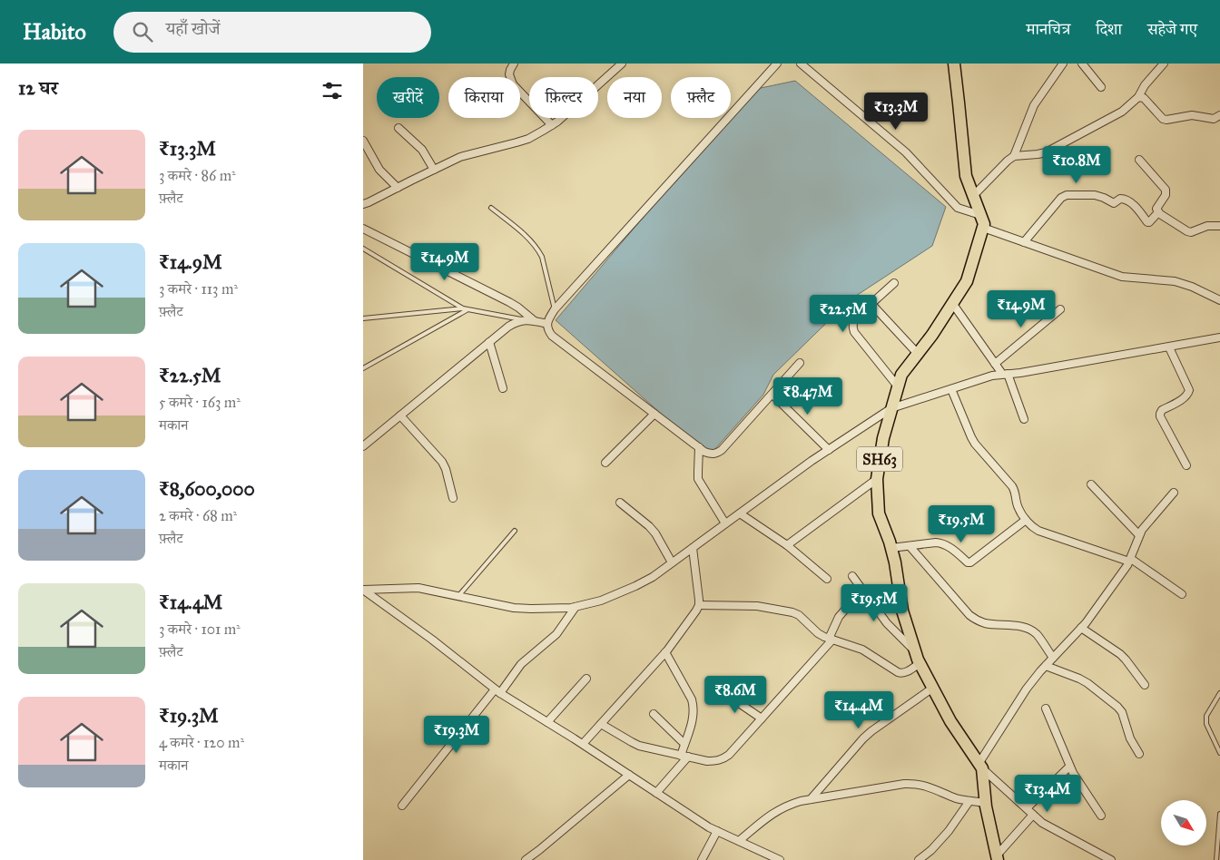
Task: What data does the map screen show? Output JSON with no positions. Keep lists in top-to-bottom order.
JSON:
{
  "streets": {
    "main road": ["SH63"]
  },
  "north": "bottom right",
  "page": {
    "header": "Habito",
    "search": "यहाँ खोजें",
    "nav": ["मानचित्र", "दिशा", "सहेजे गए"],
    "heading": "12 घर",
    "chip": [
      "खरीदें",
      "किराया",
      "फ़िल्टर",
      "नया",
      "फ़्लैट"
    ],
    "price": [
      "₹13.3M",
      "₹10.8M",
      "₹14.9M",
      "₹14.9M",
      "₹22.5M",
      "₹8.47M",
      "₹19.5M",
      "₹19.5M",
      "₹8.6M",
      "₹14.4M",
      "₹19.3M",
      "₹13.4M"
    ],
    "list": [
      {
        "name": "₹13.3M",
        "note": "3 कमरे · 86 m² · फ़्लैट"
      },
      {
        "name": "₹14.9M",
        "note": "3 कमरे · 113 m² · फ़्लैट"
      },
      {
        "name": "₹22.5M",
        "note": "5 कमरे · 163 m² · मकान"
      },
      {
        "name": "₹8,600,000",
        "note": "2 कमरे · 68 m² · फ़्लैट"
      },
      {
        "name": "₹14.4M",
        "note": "3 कमरे · 101 m² · फ़्लैट"
      },
      {
        "name": "₹19.3M",
        "note": "4 कमरे · 120 m² · मकान"
      }
    ]
  }
}
